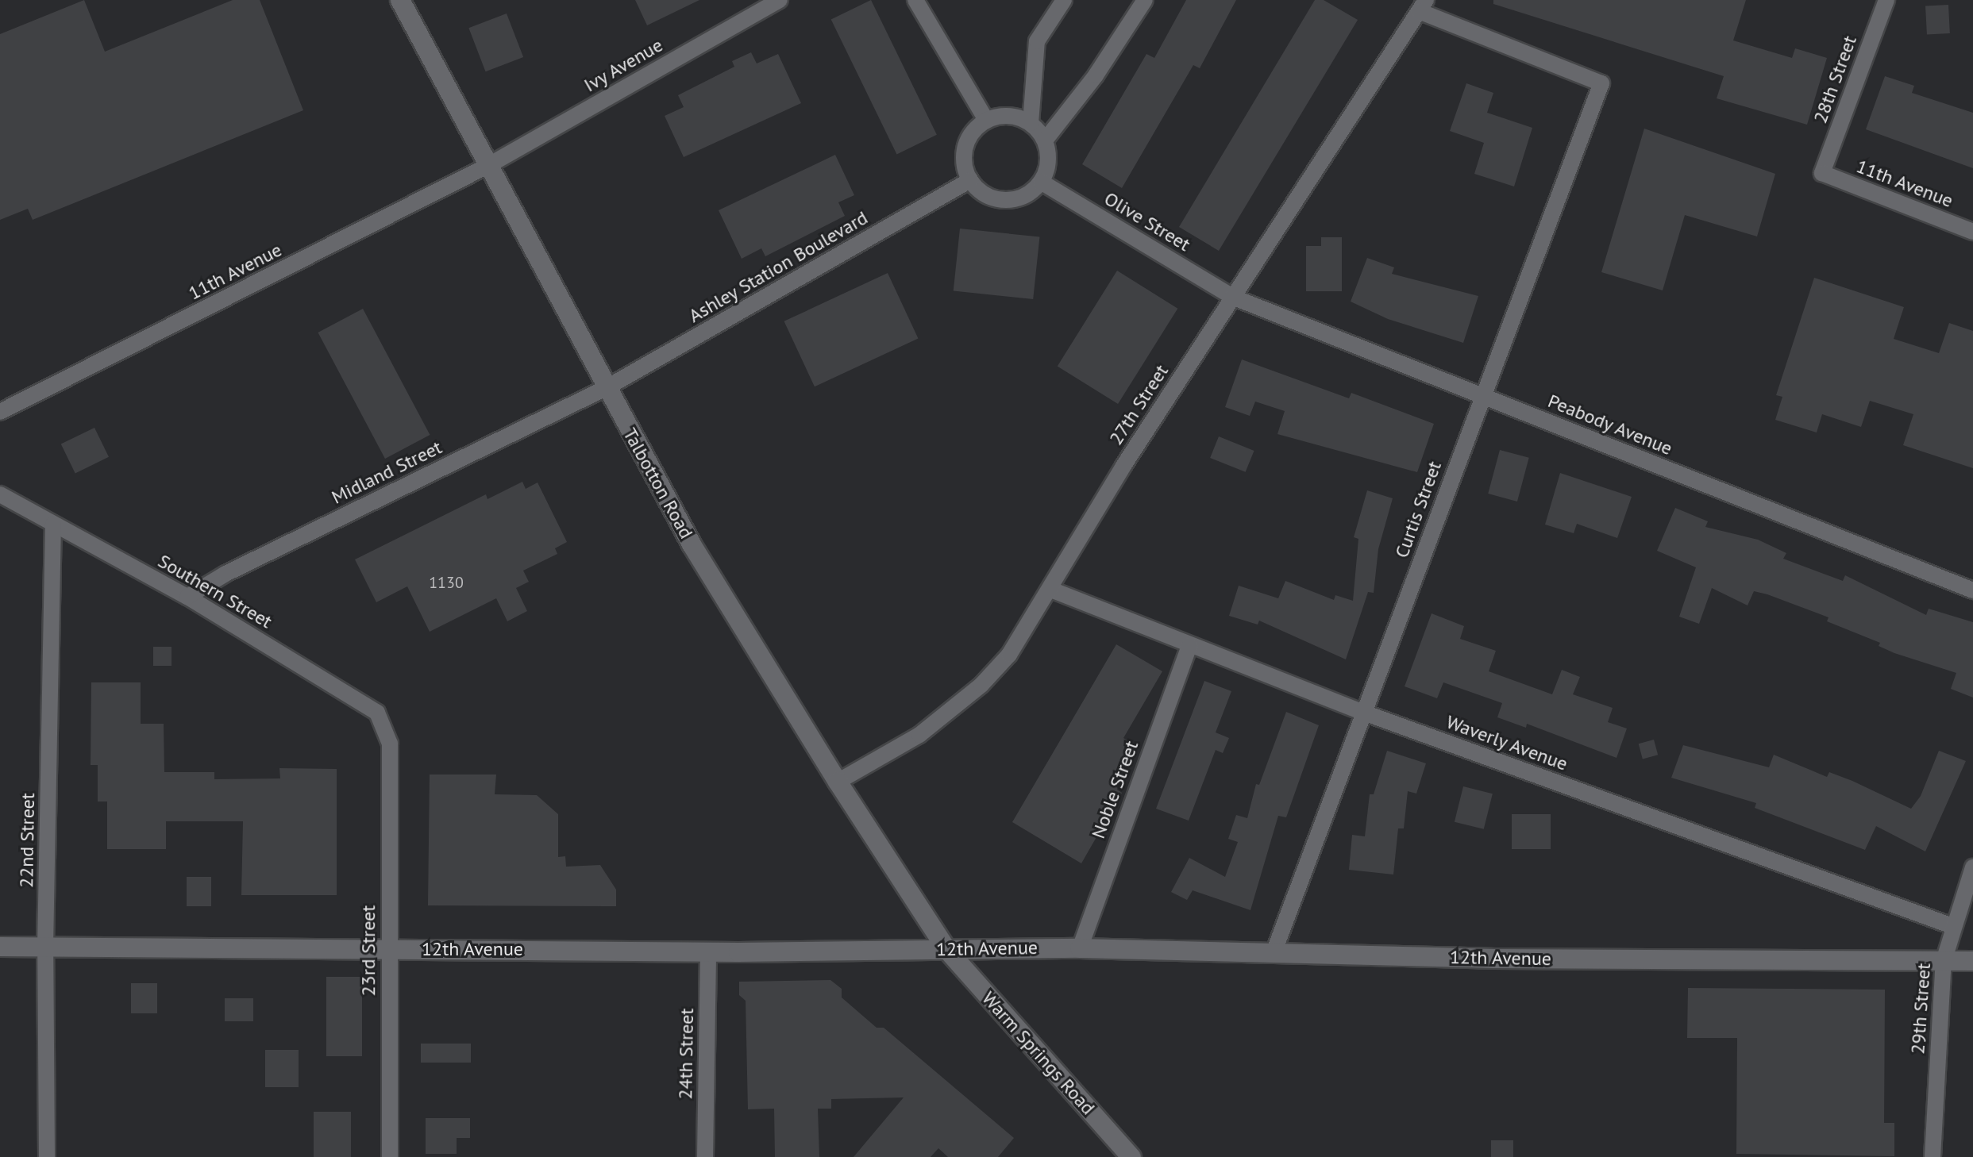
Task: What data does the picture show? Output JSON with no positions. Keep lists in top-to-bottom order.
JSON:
{
  "streets": {
    "street": [
      "Ivy Avenue",
      "28th Street",
      "11th Avenue",
      "Olive Street",
      "Ashley Station Boulevard",
      "27th Street",
      "Peabody Avenue",
      "Midland Street",
      "Talbotton Road",
      "Curtis Street",
      "Southern Street",
      "Waverly Avenue",
      "Noble Street",
      "22nd Street",
      "12th Avenue",
      "23rd Street",
      "29th Street",
      "Warm Springs Road",
      "24th Street"
    ]
  },
  "crossings": [
    ["Ivy Avenue", "11th Avenue"],
    ["Ivy Avenue", "Talbotton Road"],
    ["28th Street", "11th Avenue"],
    ["11th Avenue", "Talbotton Road"],
    ["Olive Street", "Ashley Station Boulevard"],
    ["Olive Street", "27th Street"],
    ["Olive Street", "Peabody Avenue"],
    ["Ashley Station Boulevard", "Midland Street"],
    ["Ashley Station Boulevard", "Talbotton Road"],
    ["27th Street", "Peabody Avenue"],
    ["27th Street", "Talbotton Road"],
    ["27th Street", "Curtis Street"],
    ["27th Street", "Waverly Avenue"],
    ["Peabody Avenue", "Curtis Street"],
    ["Midland Street", "Talbotton Road"],
    ["Midland Street", "Southern Street"],
    ["Talbotton Road", "12th Avenue"],
    ["Talbotton Road", "Warm Springs Road"],
    ["Curtis Street", "Waverly Avenue"],
    ["Curtis Street", "12th Avenue"],
    ["Southern Street", "22nd Street"],
    ["Southern Street", "23rd Street"],
    ["Waverly Avenue", "Noble Street"],
    ["Waverly Avenue", "29th Street"],
    ["Noble Street", "12th Avenue"],
    ["22nd Street", "12th Avenue"],
    ["12th Avenue", "23rd Street"],
    ["12th Avenue", "29th Street"],
    ["12th Avenue", "Warm Springs Road"],
    ["12th Avenue", "24th Street"]
  ],
  "house_numbers": ["1130"]
}
